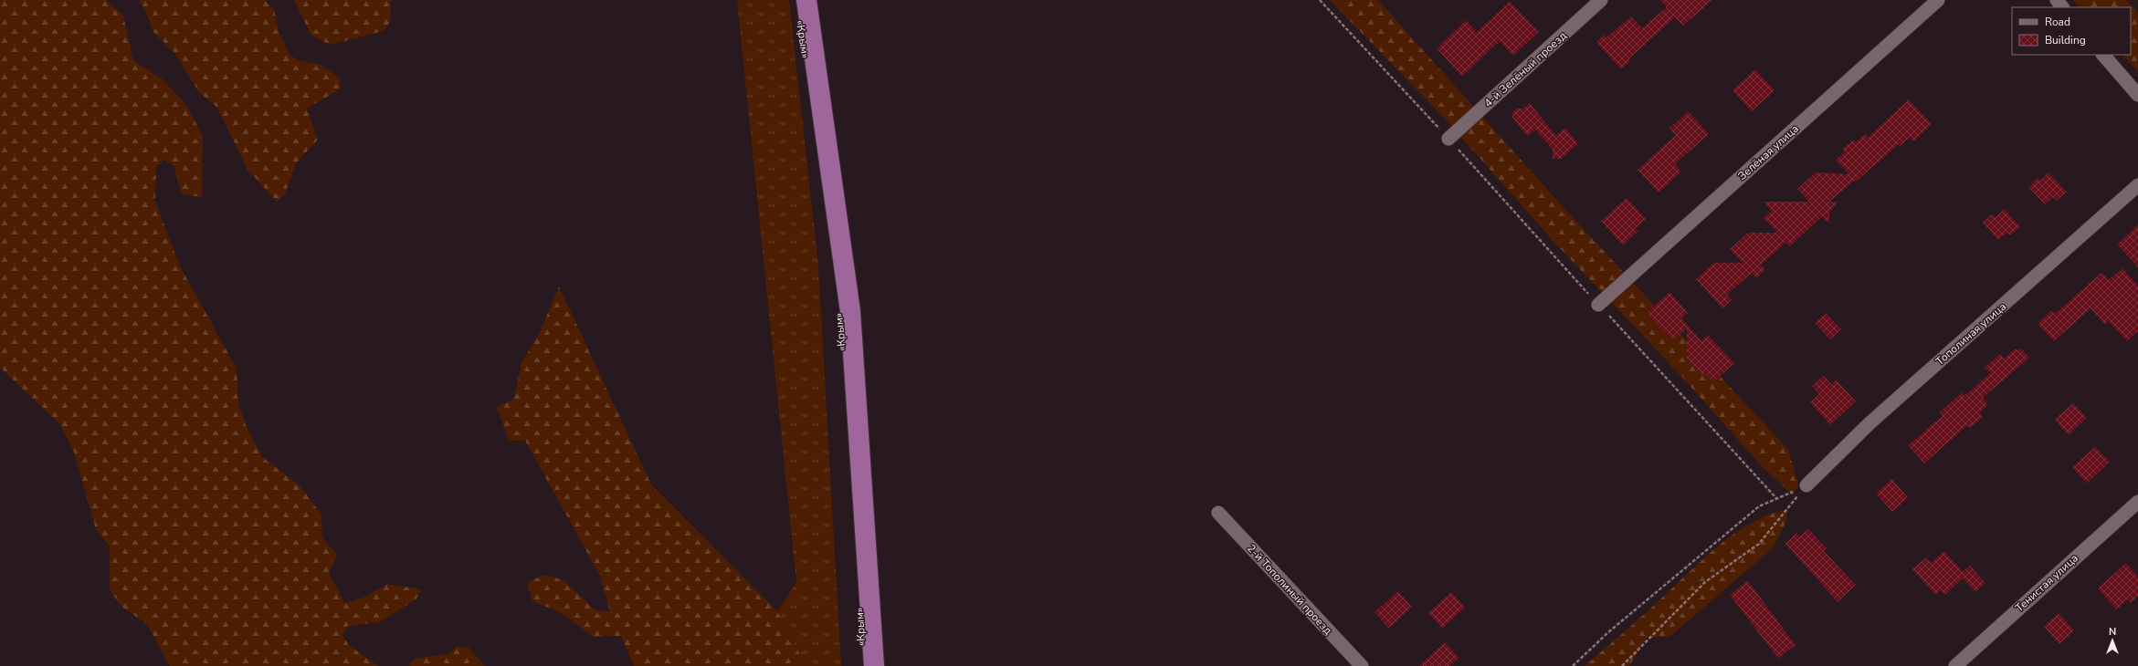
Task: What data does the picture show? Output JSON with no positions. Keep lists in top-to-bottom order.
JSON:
{
  "streets": {
    "highway": ["«Крым»"],
    "street": [
      "4-й Зелёный проезд",
      "Зелёная улица",
      "Тополиная улица",
      "Тенистая улица",
      "2-й Тополиный проезд"
    ]
  },
  "legend": ["Road", "Building"],
  "north": "top"
}
